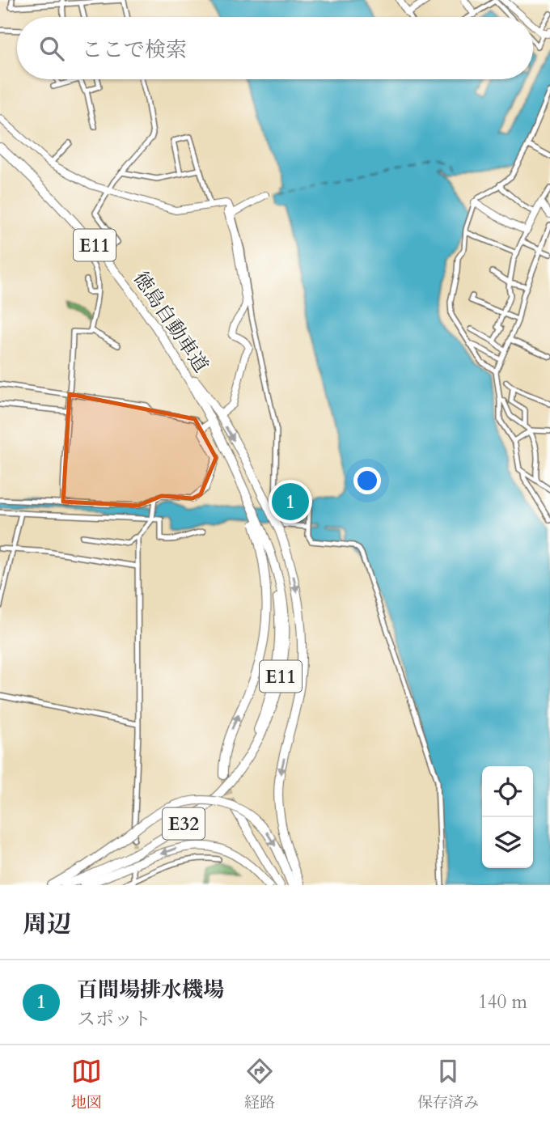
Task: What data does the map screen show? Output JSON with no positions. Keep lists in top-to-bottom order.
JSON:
{
  "streets": {
    "highway": ["E11", "徳島自動車道", "E32"]
  },
  "page": {
    "search": "ここで検索",
    "pins": "1",
    "heading": "周辺",
    "list": [
      {
        "mark": "1",
        "name": "百間場排水機場",
        "note": "スポット",
        "value": "140 m"
      }
    ],
    "nav": ["地図", "経路", "保存済み"]
  }
}
